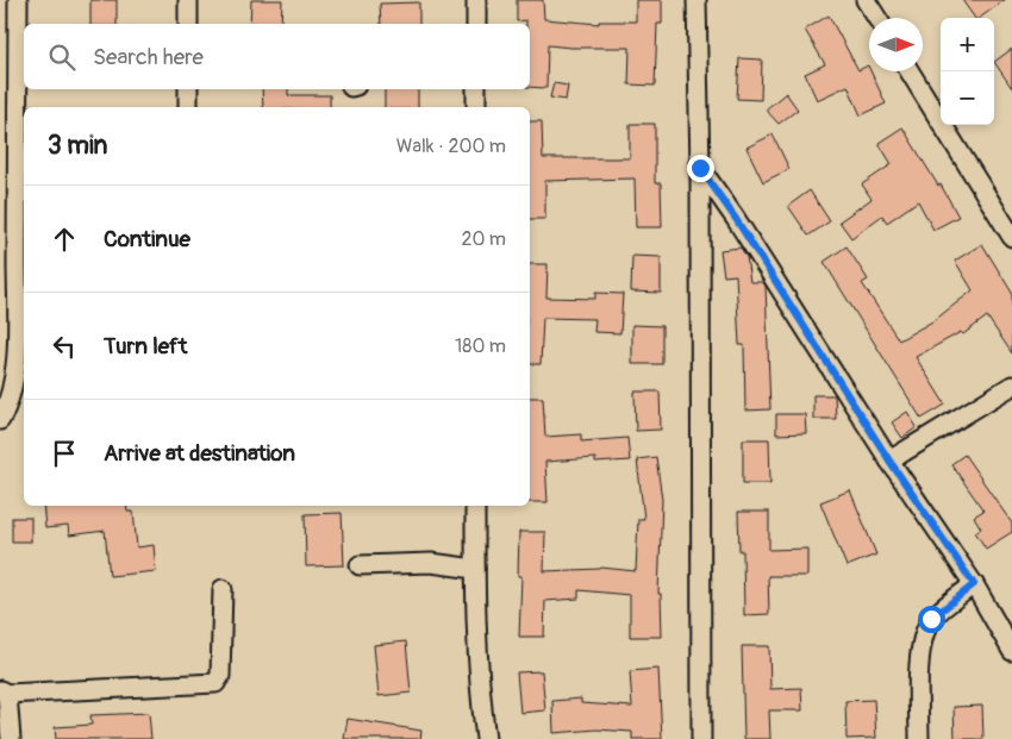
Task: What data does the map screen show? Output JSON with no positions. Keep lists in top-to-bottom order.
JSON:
{
  "north": "right",
  "page": {
    "map_buttons": ["+", "−"],
    "search": "Search here",
    "heading": ["3 min", "Walk · 200 m"],
    "list": [
      ["Continue", "20 m"],
      ["Turn left", "180 m"],
      "Arrive at destination"
    ]
  }
}
